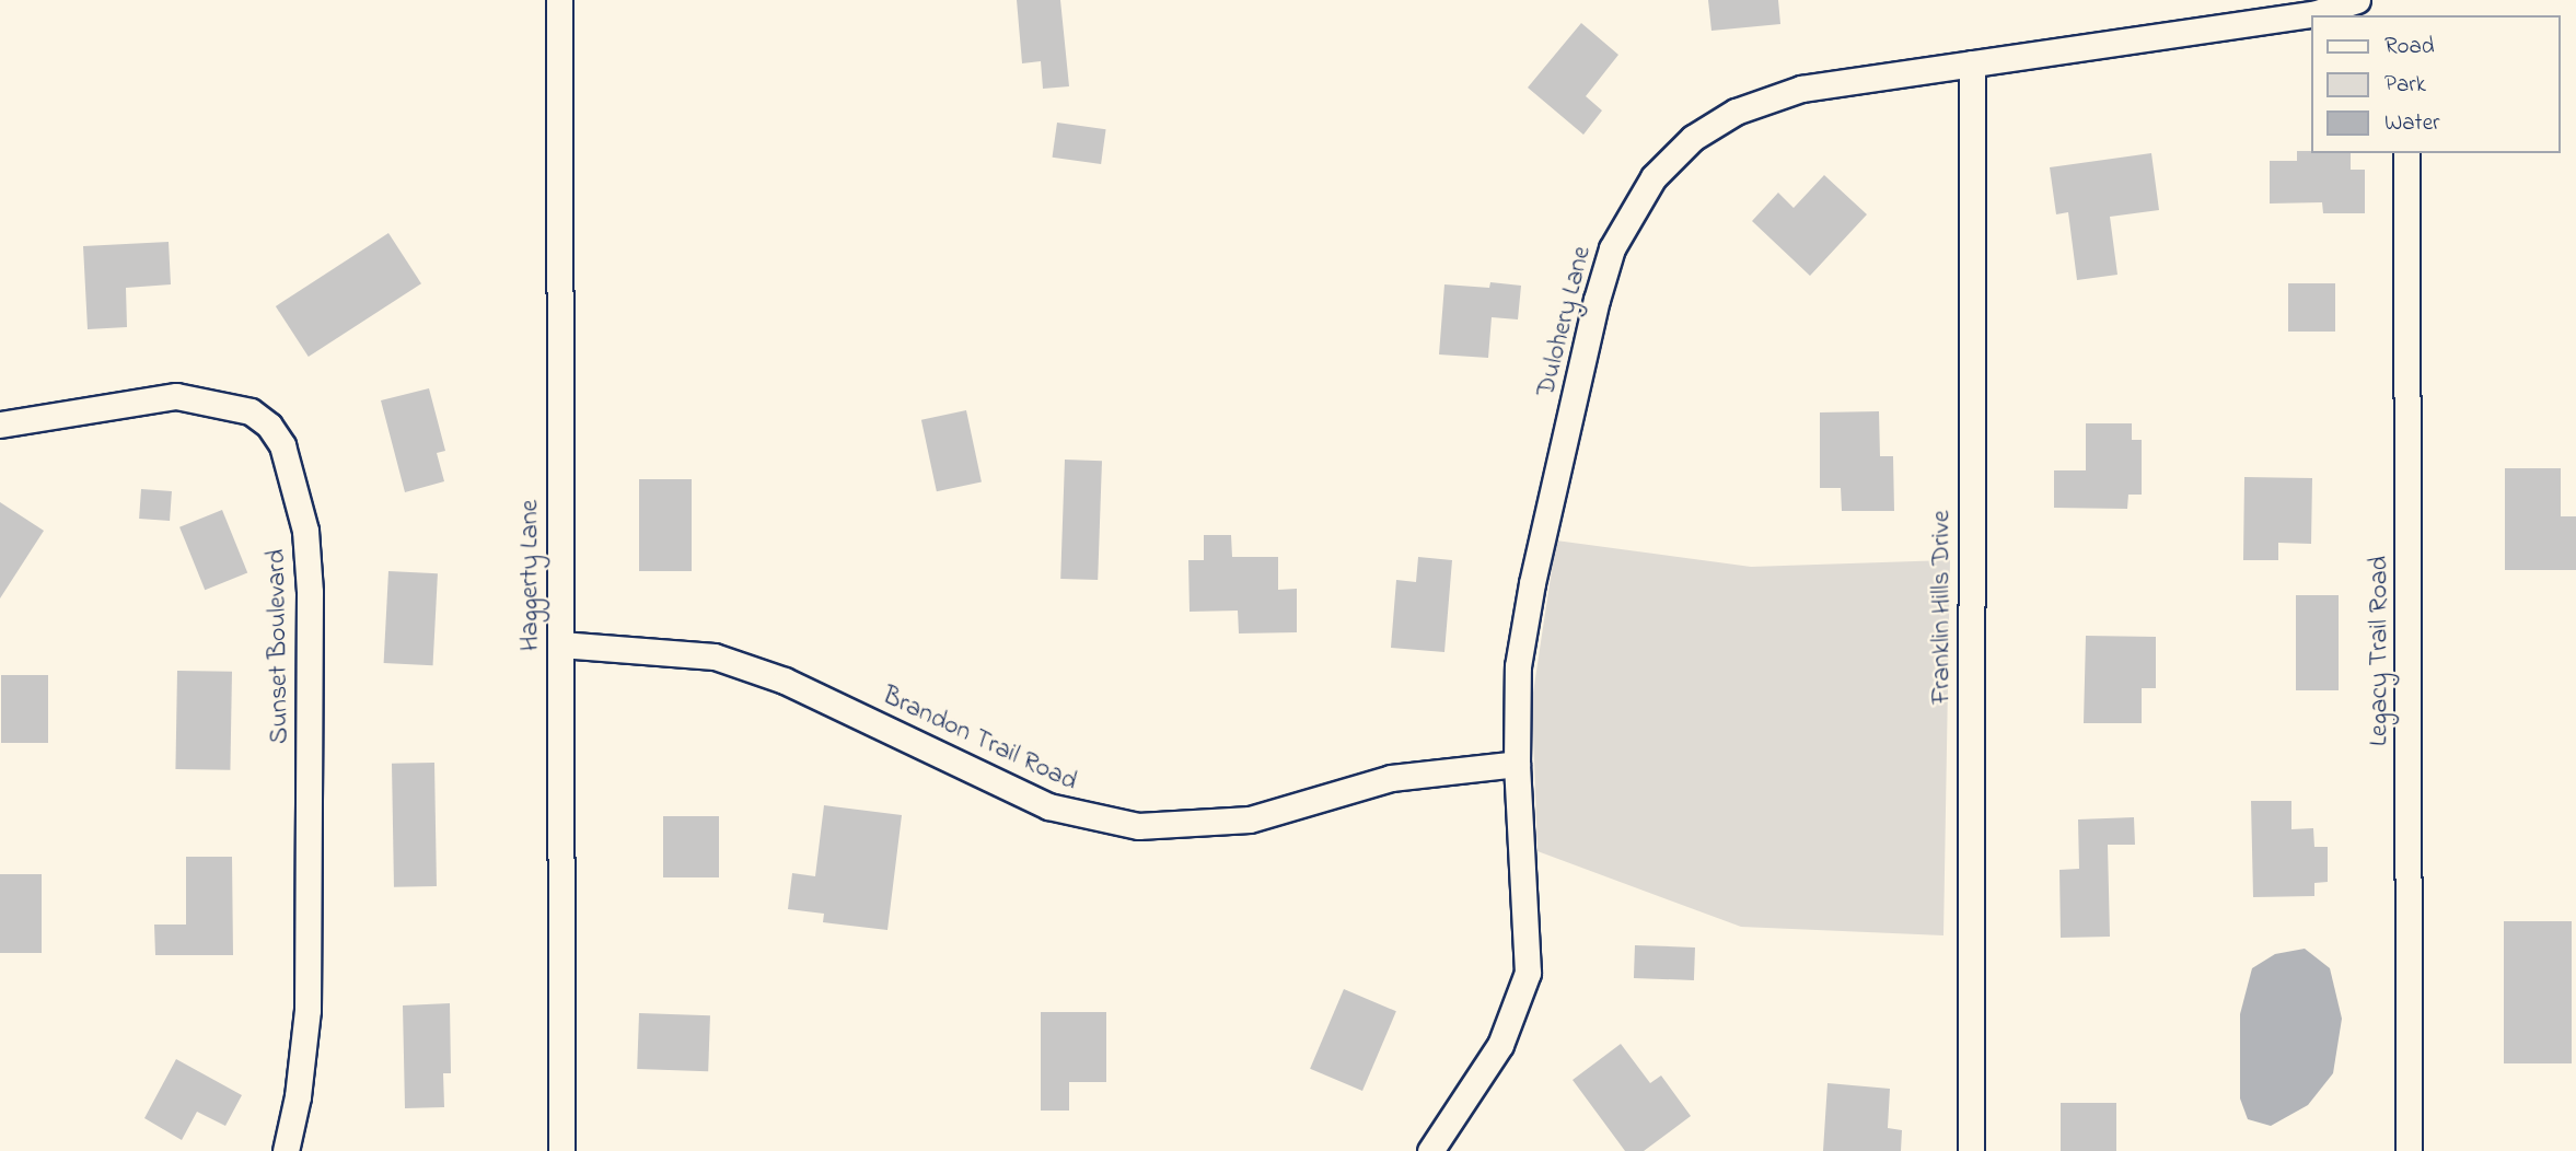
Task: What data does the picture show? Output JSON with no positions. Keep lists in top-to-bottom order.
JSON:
{
  "streets": {
    "street": [
      "Dulohery Lane",
      "Haggerty Lane",
      "Franklin Hills Drive",
      "Sunset Boulevard",
      "Legacy Trail Road",
      "Brandon Trail Road"
    ]
  },
  "crossings": [
    ["Dulohery Lane", "Franklin Hills Drive"],
    ["Dulohery Lane", "Brandon Trail Road"],
    ["Haggerty Lane", "Brandon Trail Road"]
  ],
  "legend": ["Road", "Park", "Water"]
}
